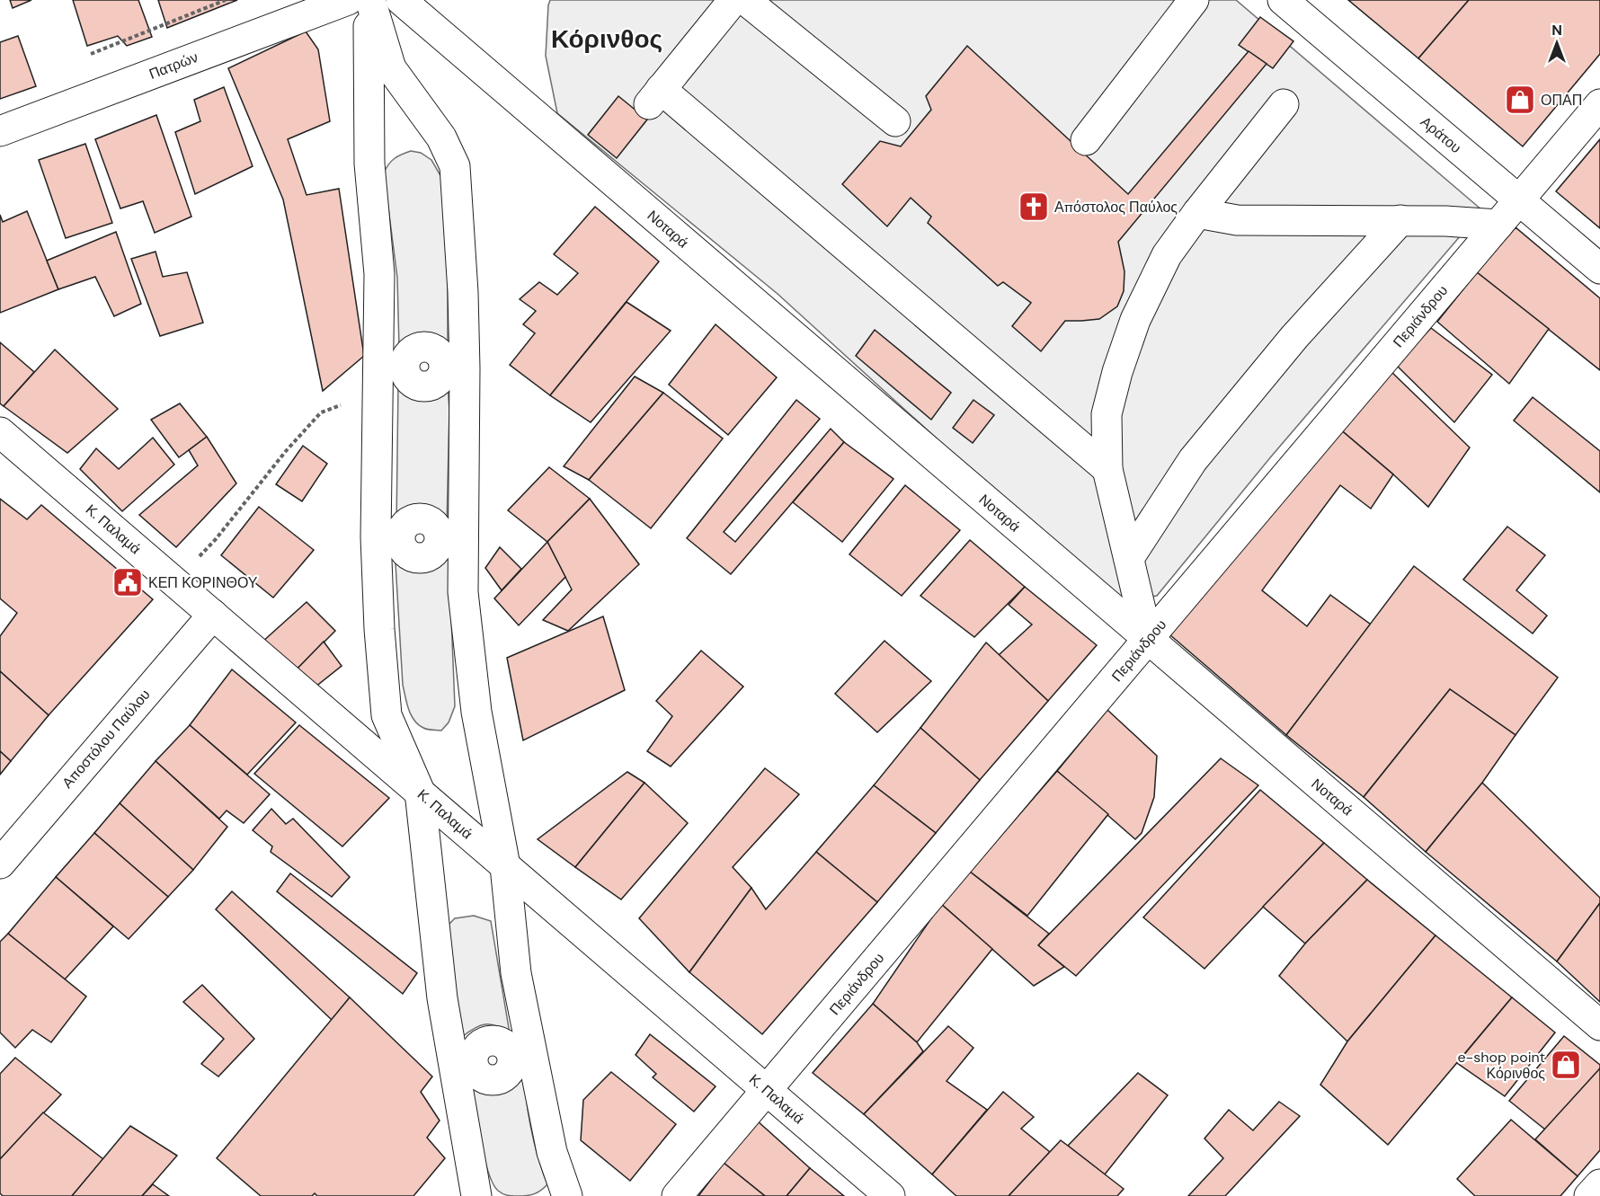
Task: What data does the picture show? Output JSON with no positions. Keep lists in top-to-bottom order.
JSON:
{
  "streets": {
    "street": [
      "Πατρών",
      "Αράτου",
      "Νοταρά",
      "Περιάνδρου",
      "Κ. Παλαμά",
      "Αποστόλου Παύλου"
    ]
  },
  "crossings": [
    ["Αράτου", "Περιάνδρου"],
    ["Νοταρά", "Περιάνδρου"],
    ["Περιάνδρου", "Κ. Παλαμά"],
    ["Κ. Παλαμά", "Αποστόλου Παύλου"]
  ],
  "districts": ["Κόρινθος"],
  "places": {
    "shop": ["ΟΠΑΠ", "e-shop point Κόρινθος"],
    "church": ["Απόστολος Παύλος"],
    "public building": ["ΚΕΠ ΚΟΡΙΝΘΟΥ"]
  },
  "north": "top"
}
